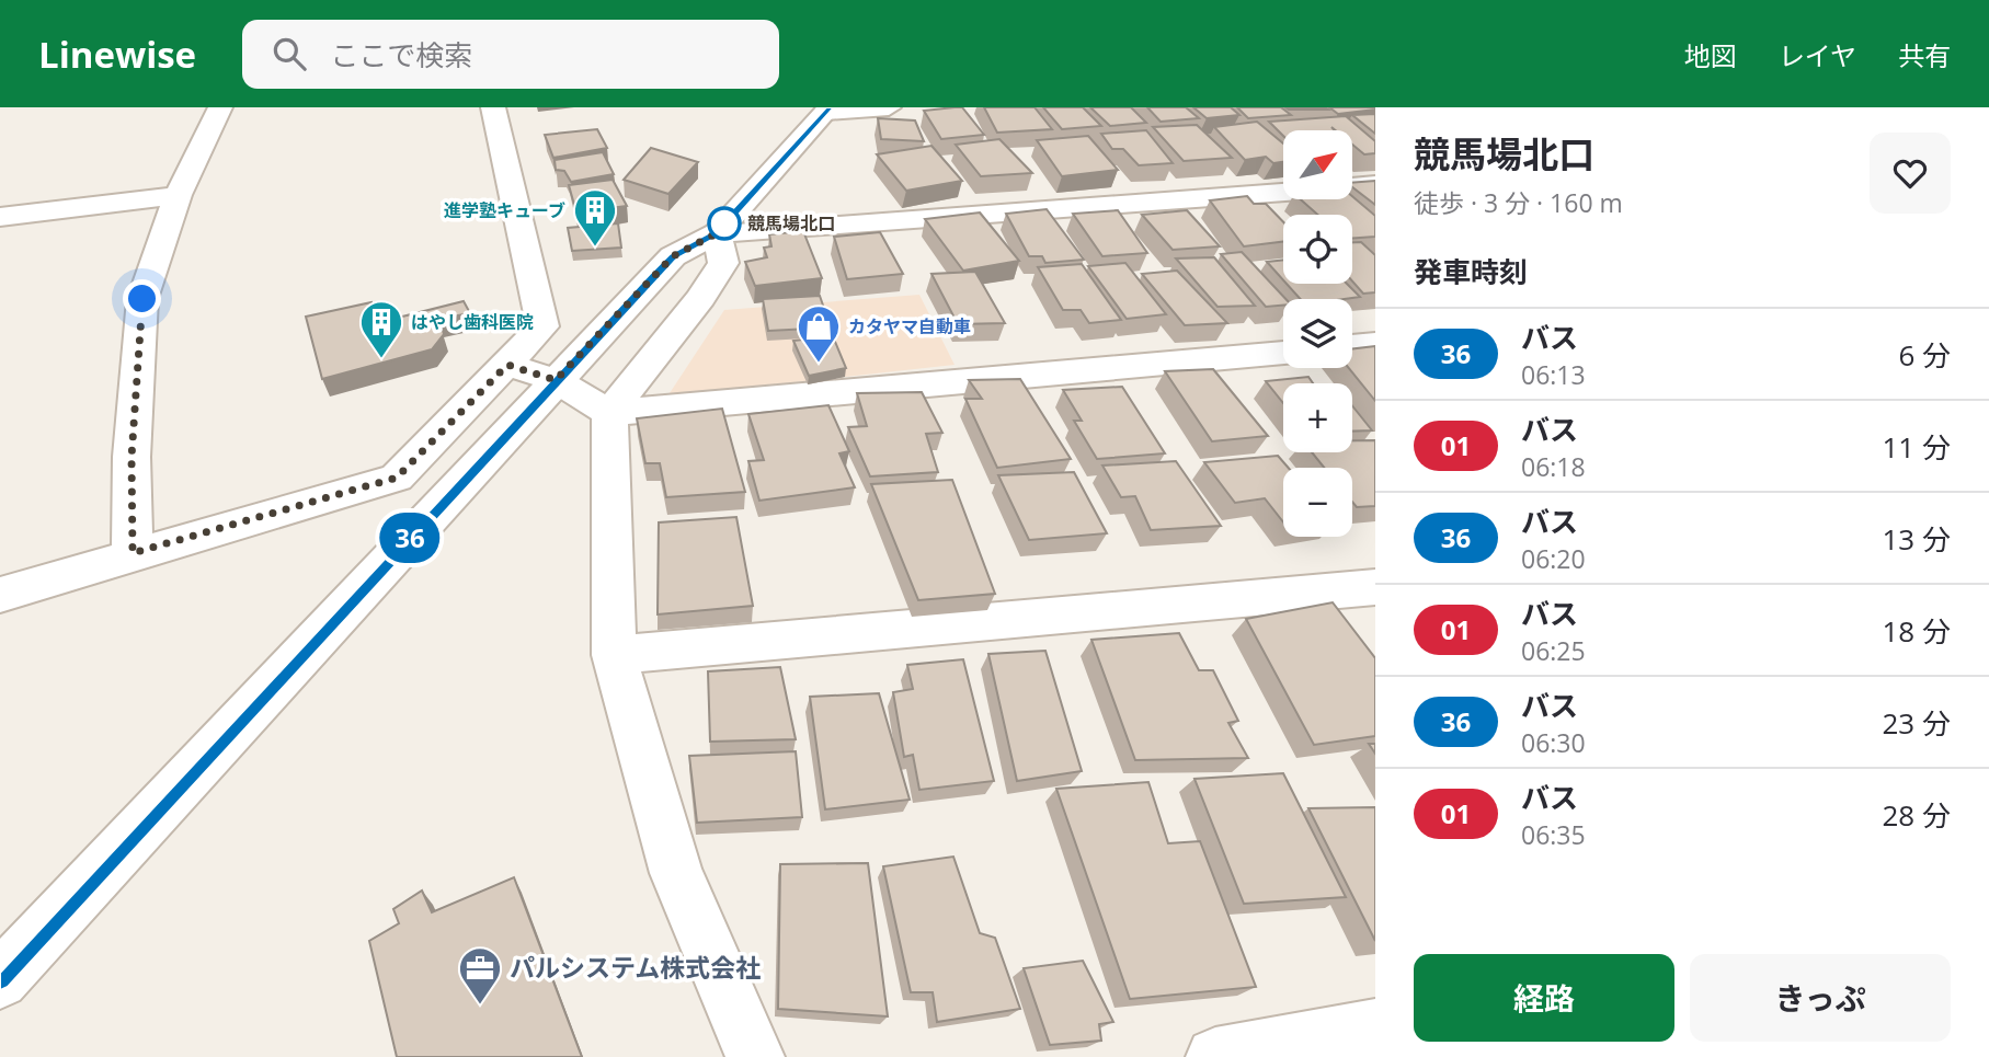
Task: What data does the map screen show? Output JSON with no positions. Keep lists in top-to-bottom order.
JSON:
{
  "places": {
    "other": ["競馬場北口"],
    "building": ["進学塾キューブ", "はやし歯科医院"],
    "shop": ["カタヤマ自動車"],
    "office": ["パルシステム株式会社"]
  },
  "lines": ["bus line 36"],
  "north": "top right",
  "page": {
    "header": "Linewise",
    "search": "ここで検索",
    "nav": ["地図", "レイヤ", "共有"],
    "on_map": "36",
    "heading": [
      ["競馬場北口", "徒歩 · 3 分 · 160 m"],
      "発車時刻"
    ],
    "map_buttons": ["+", "−"],
    "list": [
      {
        "mark": "36",
        "name": "バス",
        "note": "06:13",
        "value": "6 分"
      },
      {
        "mark": "01",
        "name": "バス",
        "note": "06:18",
        "value": "11 分"
      },
      {
        "mark": "36",
        "name": "バス",
        "note": "06:20",
        "value": "13 分"
      },
      {
        "mark": "01",
        "name": "バス",
        "note": "06:25",
        "value": "18 分"
      },
      {
        "mark": "36",
        "name": "バス",
        "note": "06:30",
        "value": "23 分"
      },
      {
        "mark": "01",
        "name": "バス",
        "note": "06:35",
        "value": "28 分"
      }
    ],
    "buttons": ["経路", "きっぷ"]
  }
}
